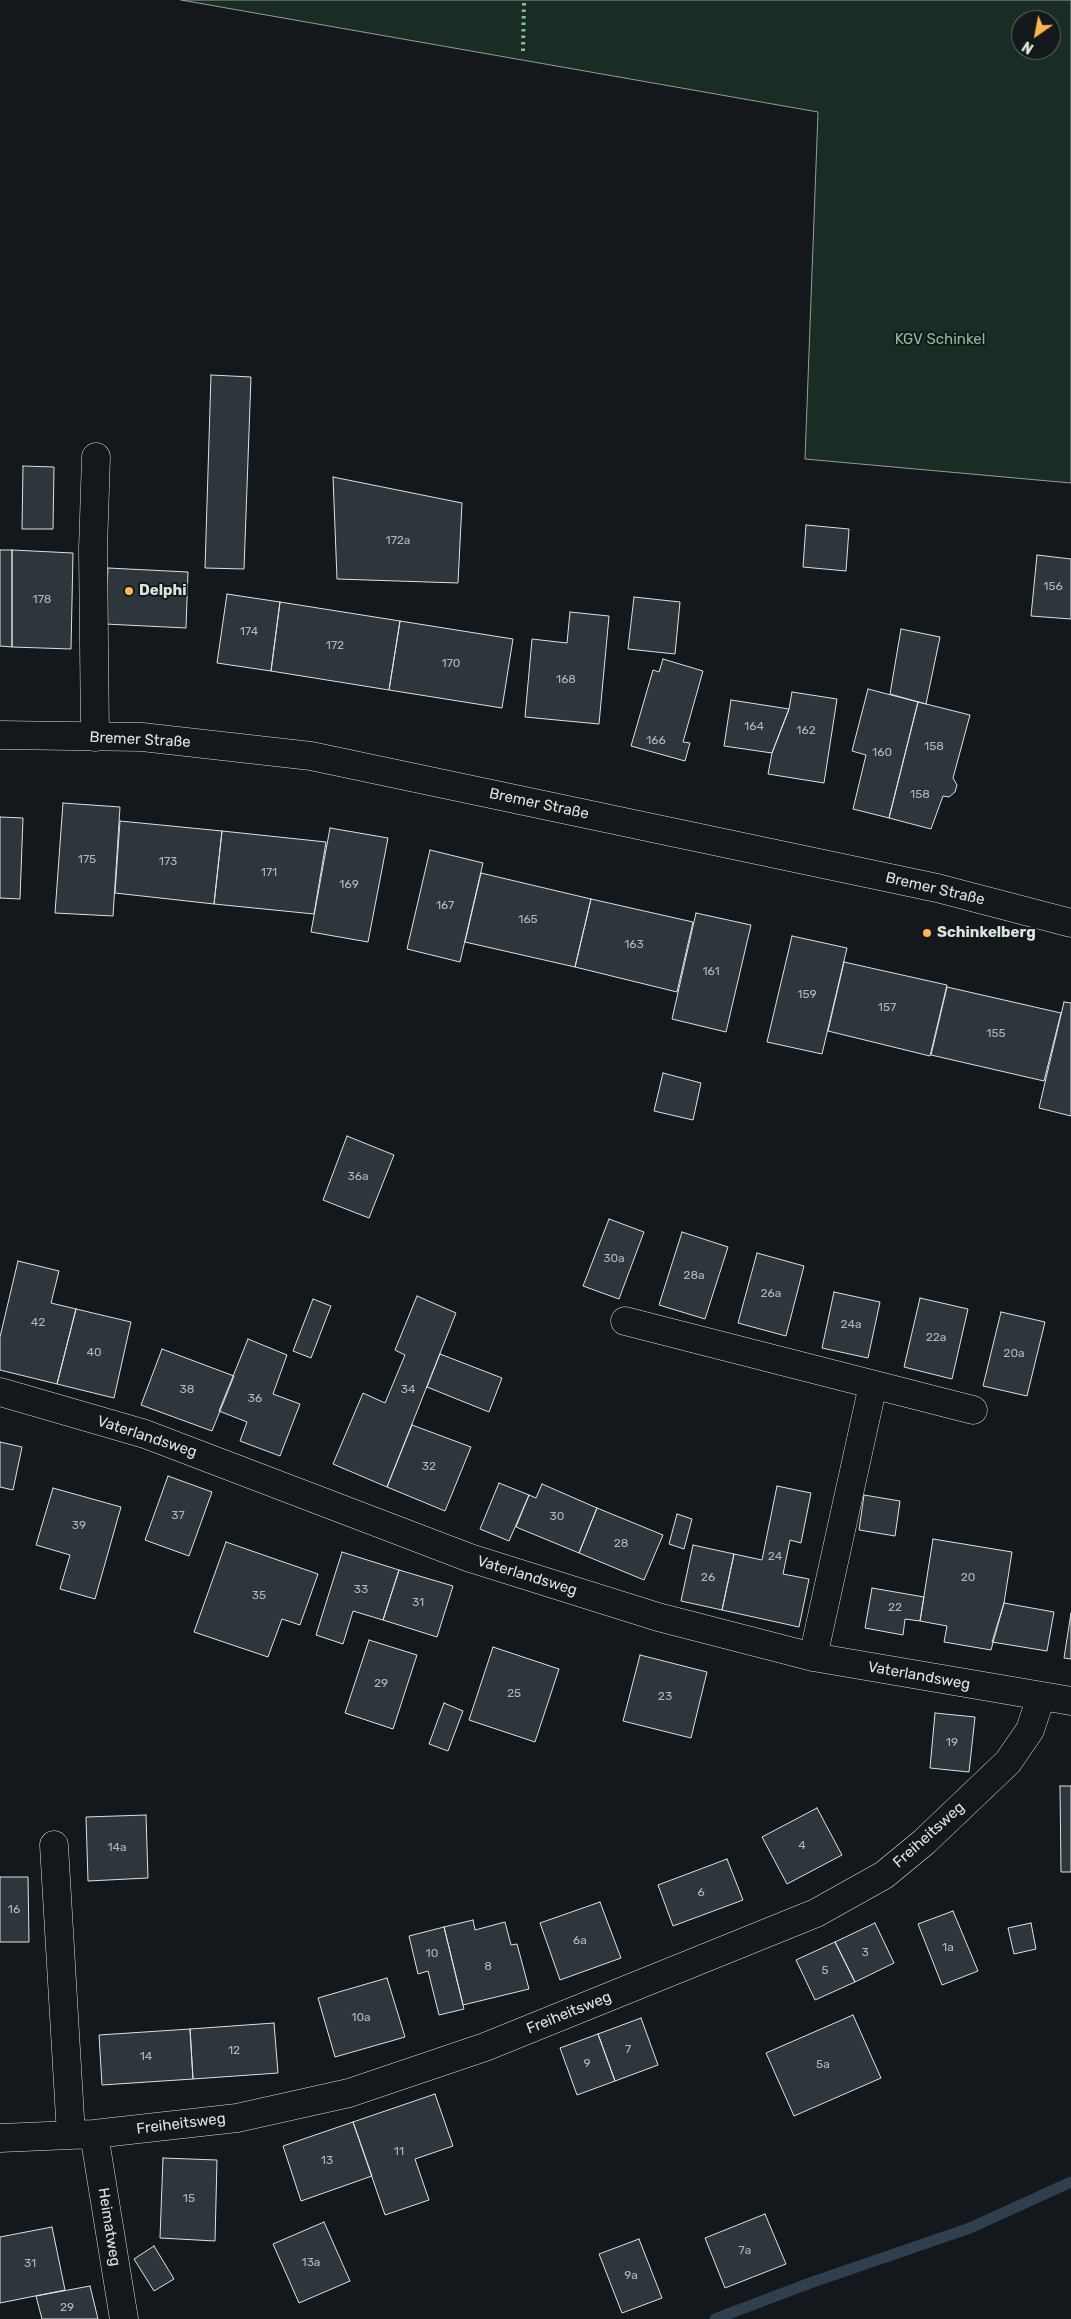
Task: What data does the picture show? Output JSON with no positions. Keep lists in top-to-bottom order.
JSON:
{
  "streets": {
    "street": [
      "Bremer Straße",
      "Vaterlandsweg",
      "Freiheitsweg",
      "Heimatweg"
    ]
  },
  "crossings": [
    ["Vaterlandsweg", "Freiheitsweg"],
    ["Freiheitsweg", "Heimatweg"]
  ],
  "parks": ["KGV Schinkel"],
  "places": ["Delphi", "Schinkelberg"],
  "house_numbers": [
    "172a",
    "156",
    "178",
    "174",
    "172",
    "170",
    "168",
    "164",
    "162",
    "166",
    "158",
    "160",
    "158",
    "175",
    "173",
    "171",
    "169",
    "167",
    "165",
    "163",
    "161",
    "159",
    "157",
    "155",
    "36a",
    "30a",
    "28a",
    "26a",
    "42",
    "24a",
    "22a",
    "40",
    "20a",
    "38",
    "34",
    "36",
    "32",
    "37",
    "30",
    "39",
    "28",
    "24",
    "26",
    "20",
    "33",
    "35",
    "31",
    "22",
    "29",
    "25",
    "23",
    "19",
    "4",
    "14a",
    "6",
    "16",
    "6a",
    "1a",
    "3",
    "10",
    "8",
    "5",
    "10a",
    "7",
    "12",
    "14",
    "9",
    "5a",
    "11",
    "13",
    "15",
    "7a",
    "13a",
    "31",
    "9a",
    "29"
  ],
  "north": "bottom left"
}
